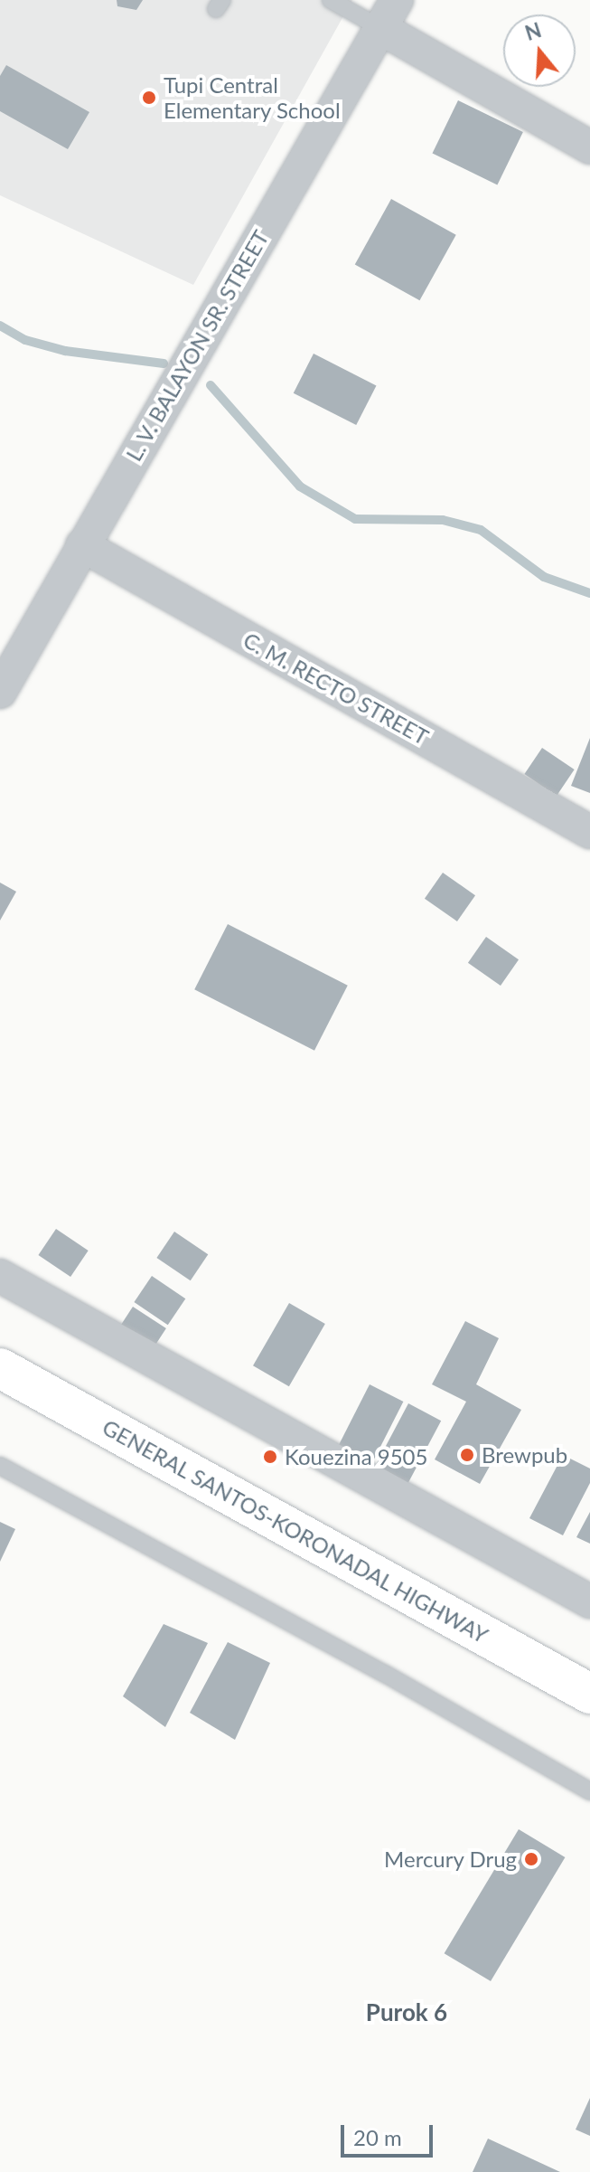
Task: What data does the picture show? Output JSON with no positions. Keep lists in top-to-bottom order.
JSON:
{
  "streets": {
    "highway": ["GENERAL SANTOS-KORONADAL HIGHWAY"],
    "street": ["L. V. BALAYON SR. STREET", "C. M. RECTO STREET"]
  },
  "crossings": [
    ["L. V. BALAYON SR. STREET", "C. M. RECTO STREET"]
  ],
  "districts": ["Purok 6"],
  "places": [
    "Tupi Central Elementary School",
    "Brewpub",
    "Kouezina 9505",
    "Mercury Drug"
  ],
  "scale_bar": "20 m",
  "north": "top"
}
